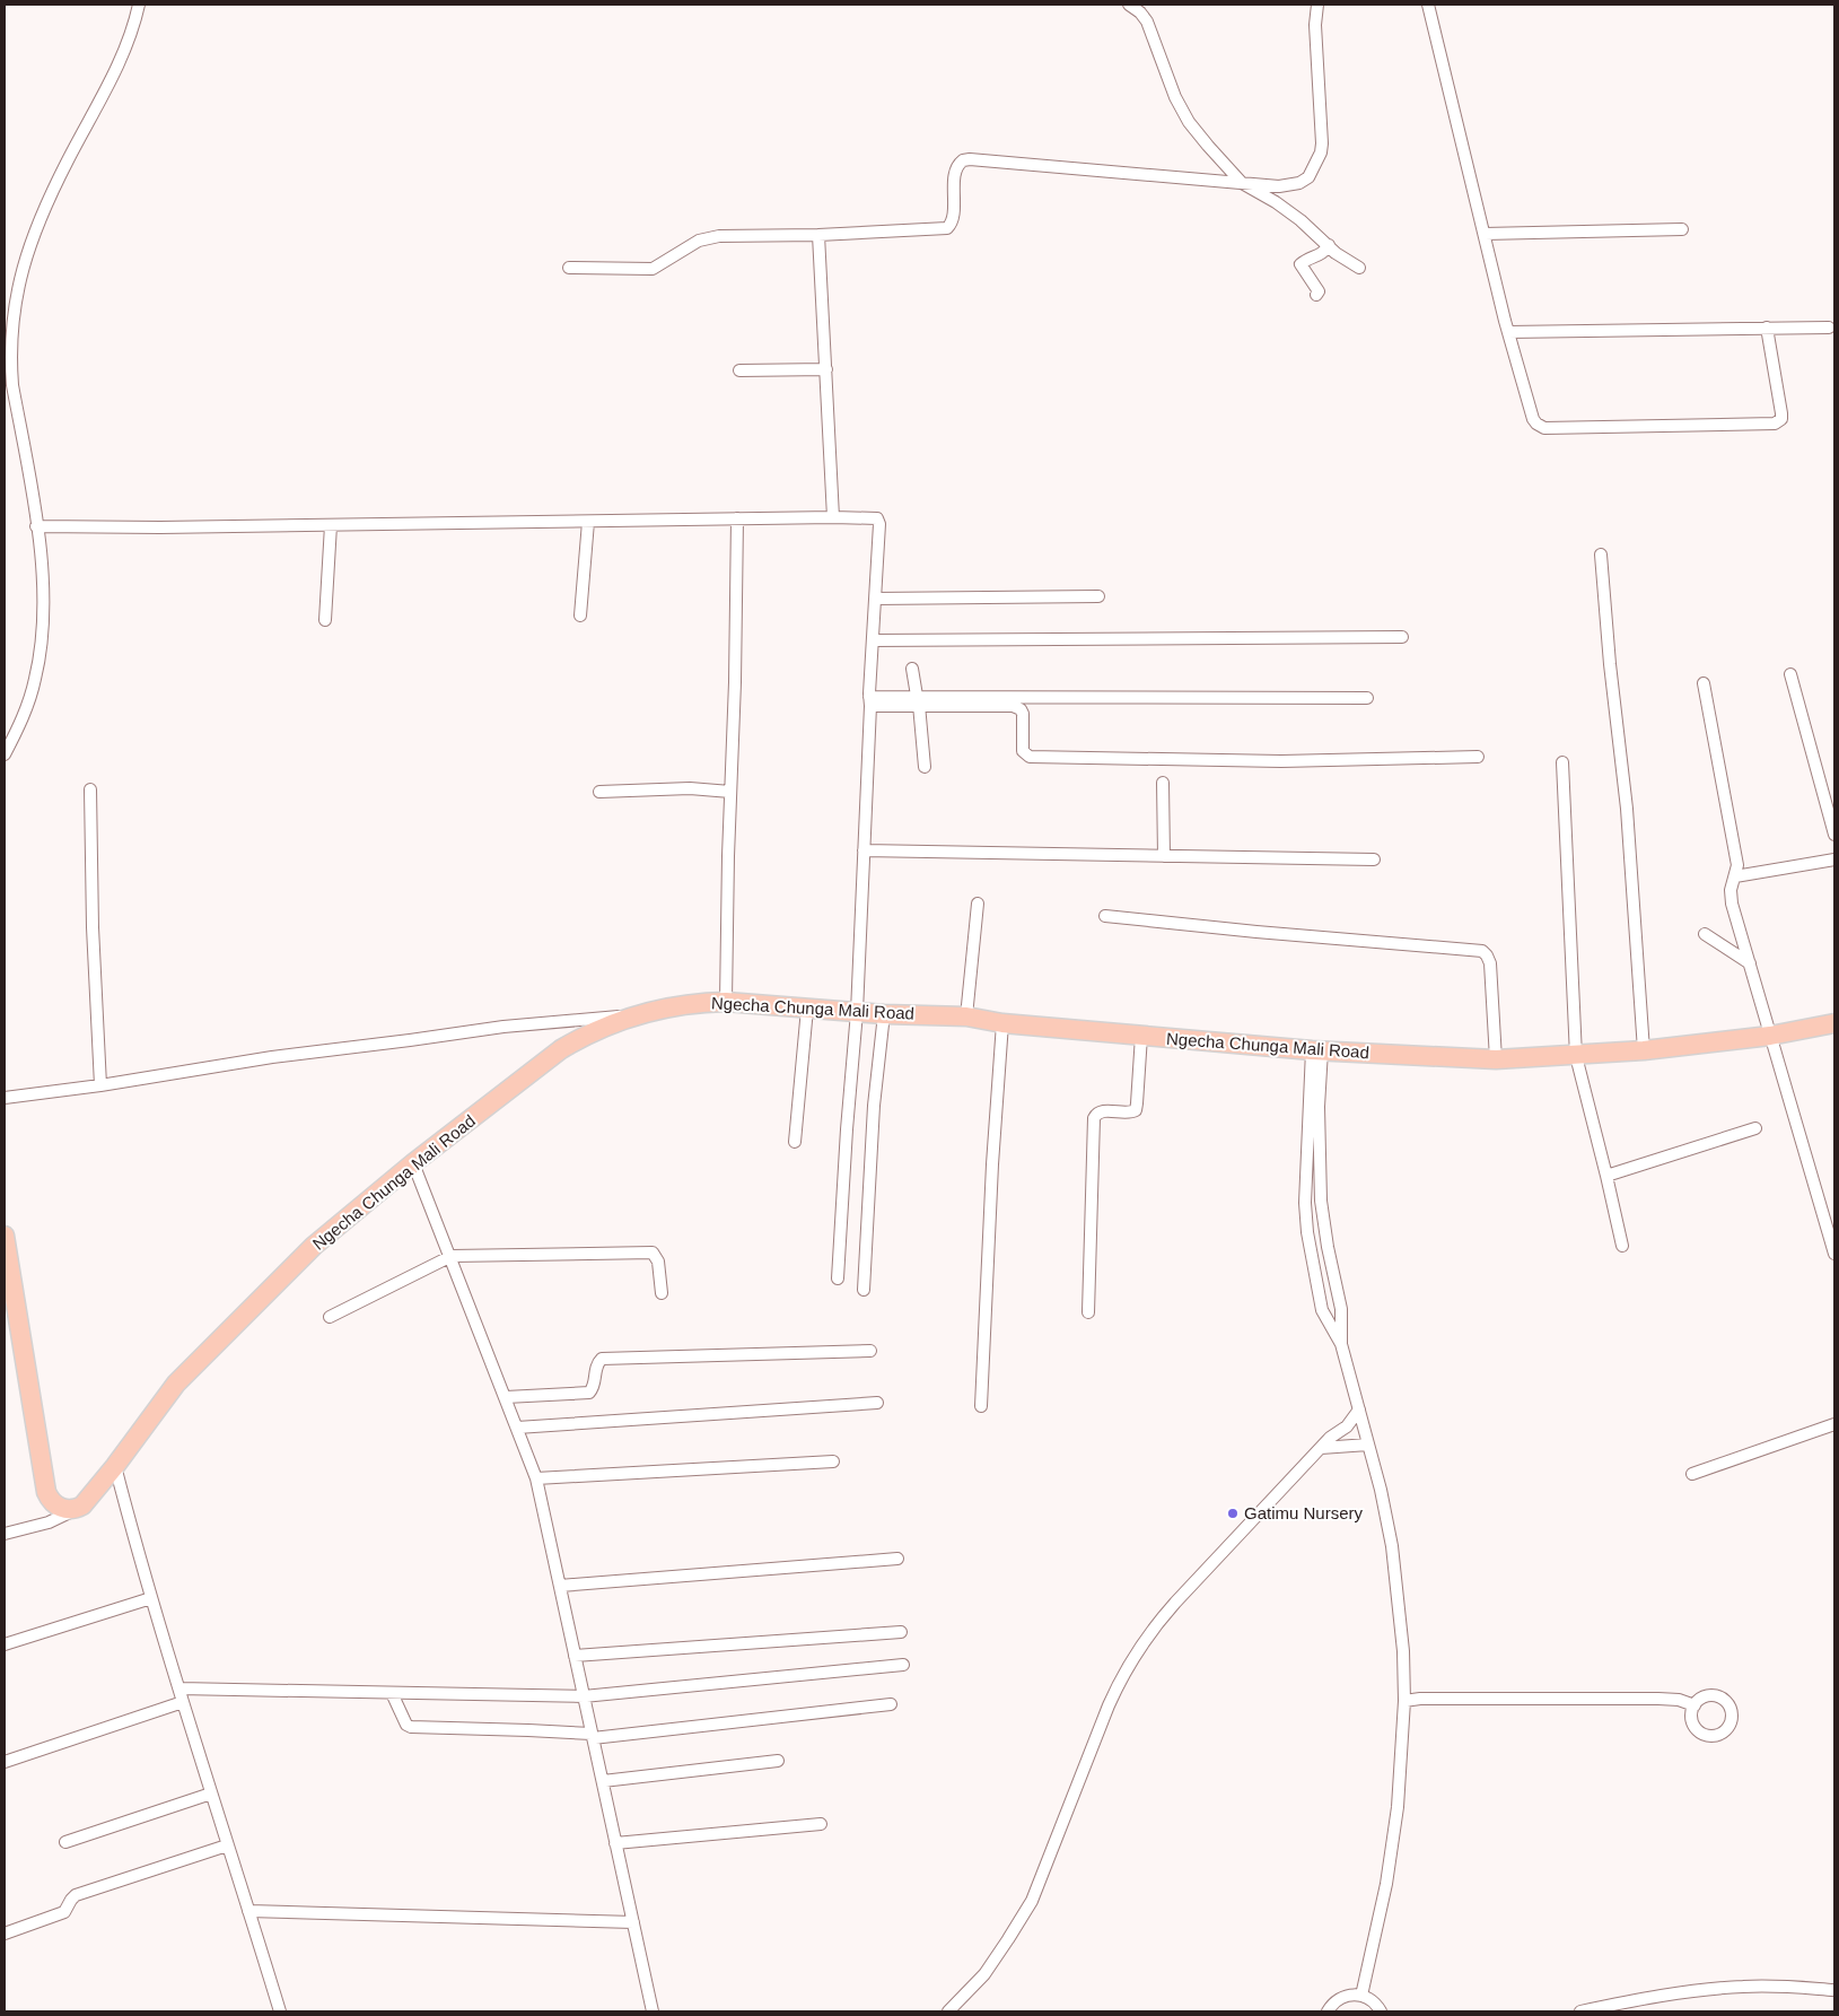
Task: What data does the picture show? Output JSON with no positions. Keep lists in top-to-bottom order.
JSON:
{
  "streets": {
    "main road": ["Ngecha Chunga Mali Road"]
  },
  "places": ["Gatimu Nursery"]
}
